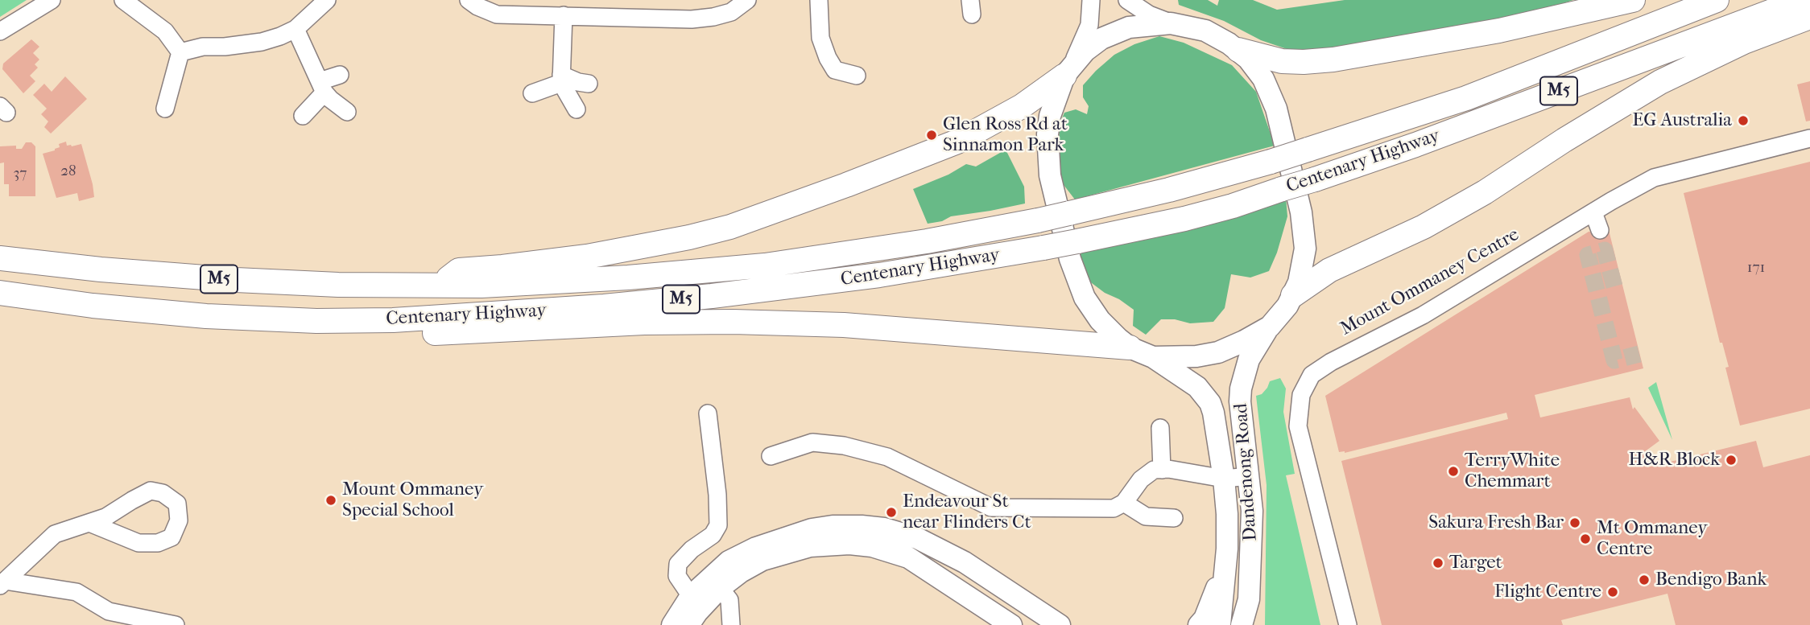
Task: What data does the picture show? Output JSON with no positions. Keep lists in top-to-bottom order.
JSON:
{
  "streets": {
    "highway": ["M5", "Centenary Highway"],
    "main road": ["Dandenong Road"],
    "street": ["Mount Ommaney Centre"]
  },
  "places": [
    "EG Australia",
    "Glen Ross Rd at Sinnamon Park",
    "H&R Block",
    "TerryWhite Chemmart",
    "Mount Ommaney Special School",
    "Endeavour St near Flinders Ct",
    "Sakura Fresh Bar",
    "Mt Ommaney Centre",
    "Target",
    "Bendigo Bank",
    "Flight Centre"
  ],
  "house_numbers": ["28", "37", "171"]
}
